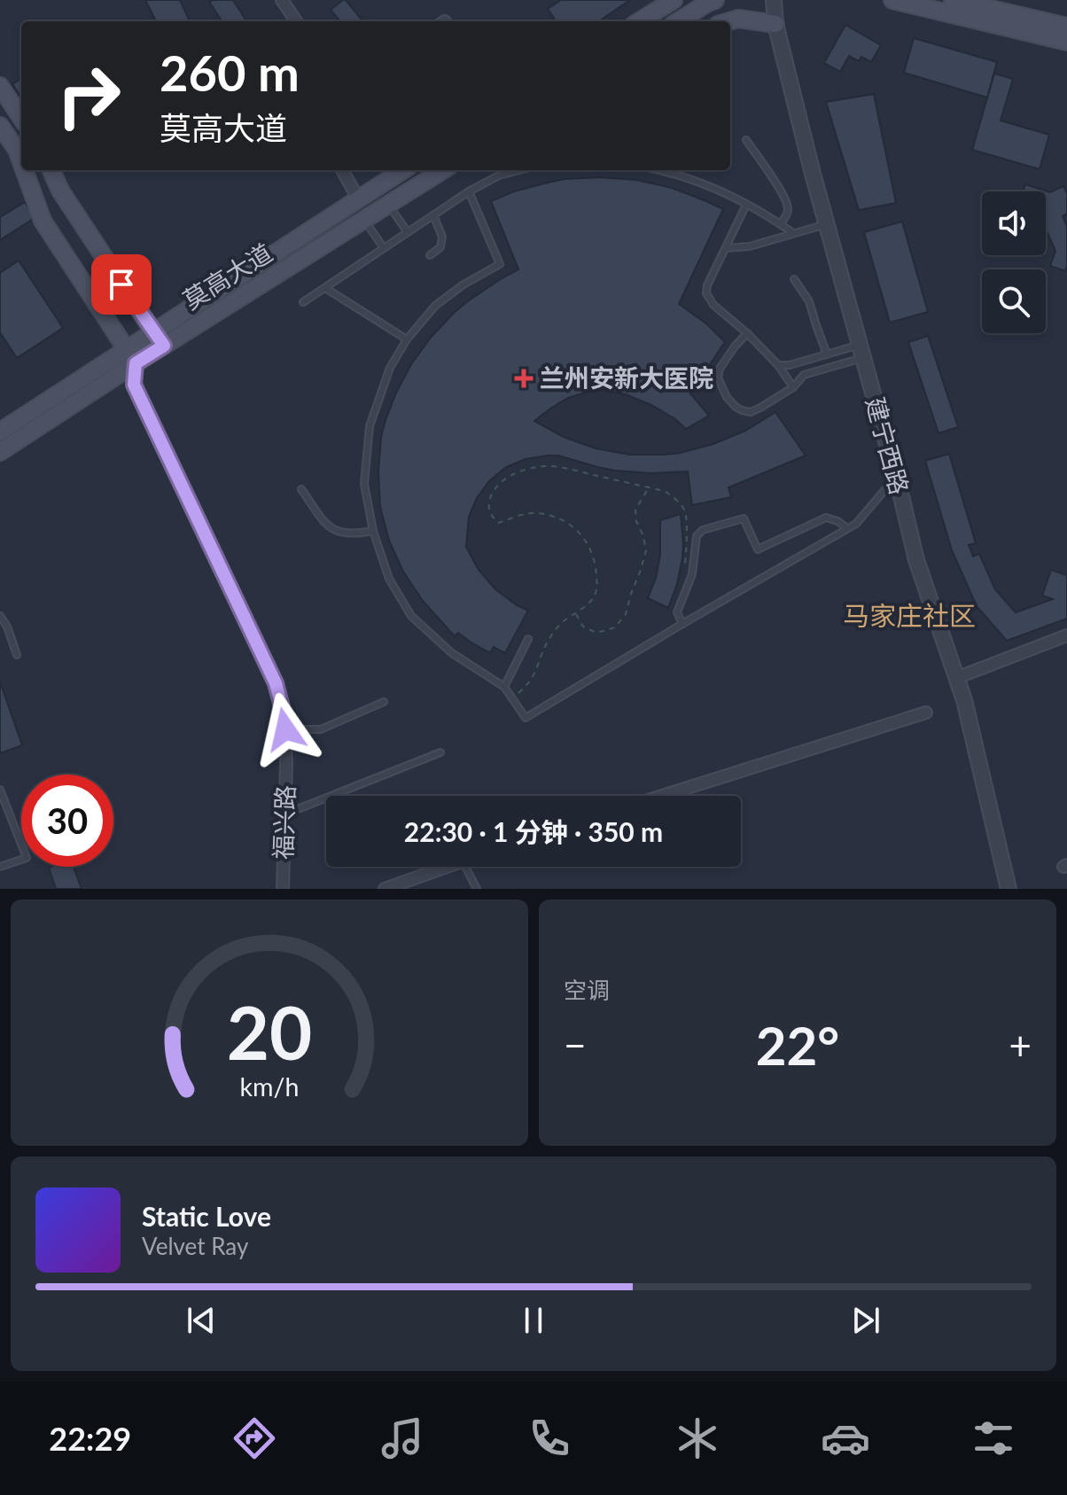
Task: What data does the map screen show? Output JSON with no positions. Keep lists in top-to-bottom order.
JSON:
{
  "streets": {
    "main road": ["莫高大道"],
    "street": ["建宁西路", "福兴路"]
  },
  "crossings": [
    ["莫高大道", "福兴路"]
  ],
  "districts": ["马家庄社区"],
  "places": {
    "health": ["兰州安新大医院"]
  },
  "page": {
    "turn": ["260 m", "莫高大道"],
    "limit": "30",
    "trip": "22:30 · 1 分钟 · 350 m",
    "tile": "空调",
    "heat": ["−", "22°", "+"],
    "song": ["Static Love", "Velvet Ray"],
    "tabs": "22:29",
    "gauge": ["20", "km/h"]
  }
}
